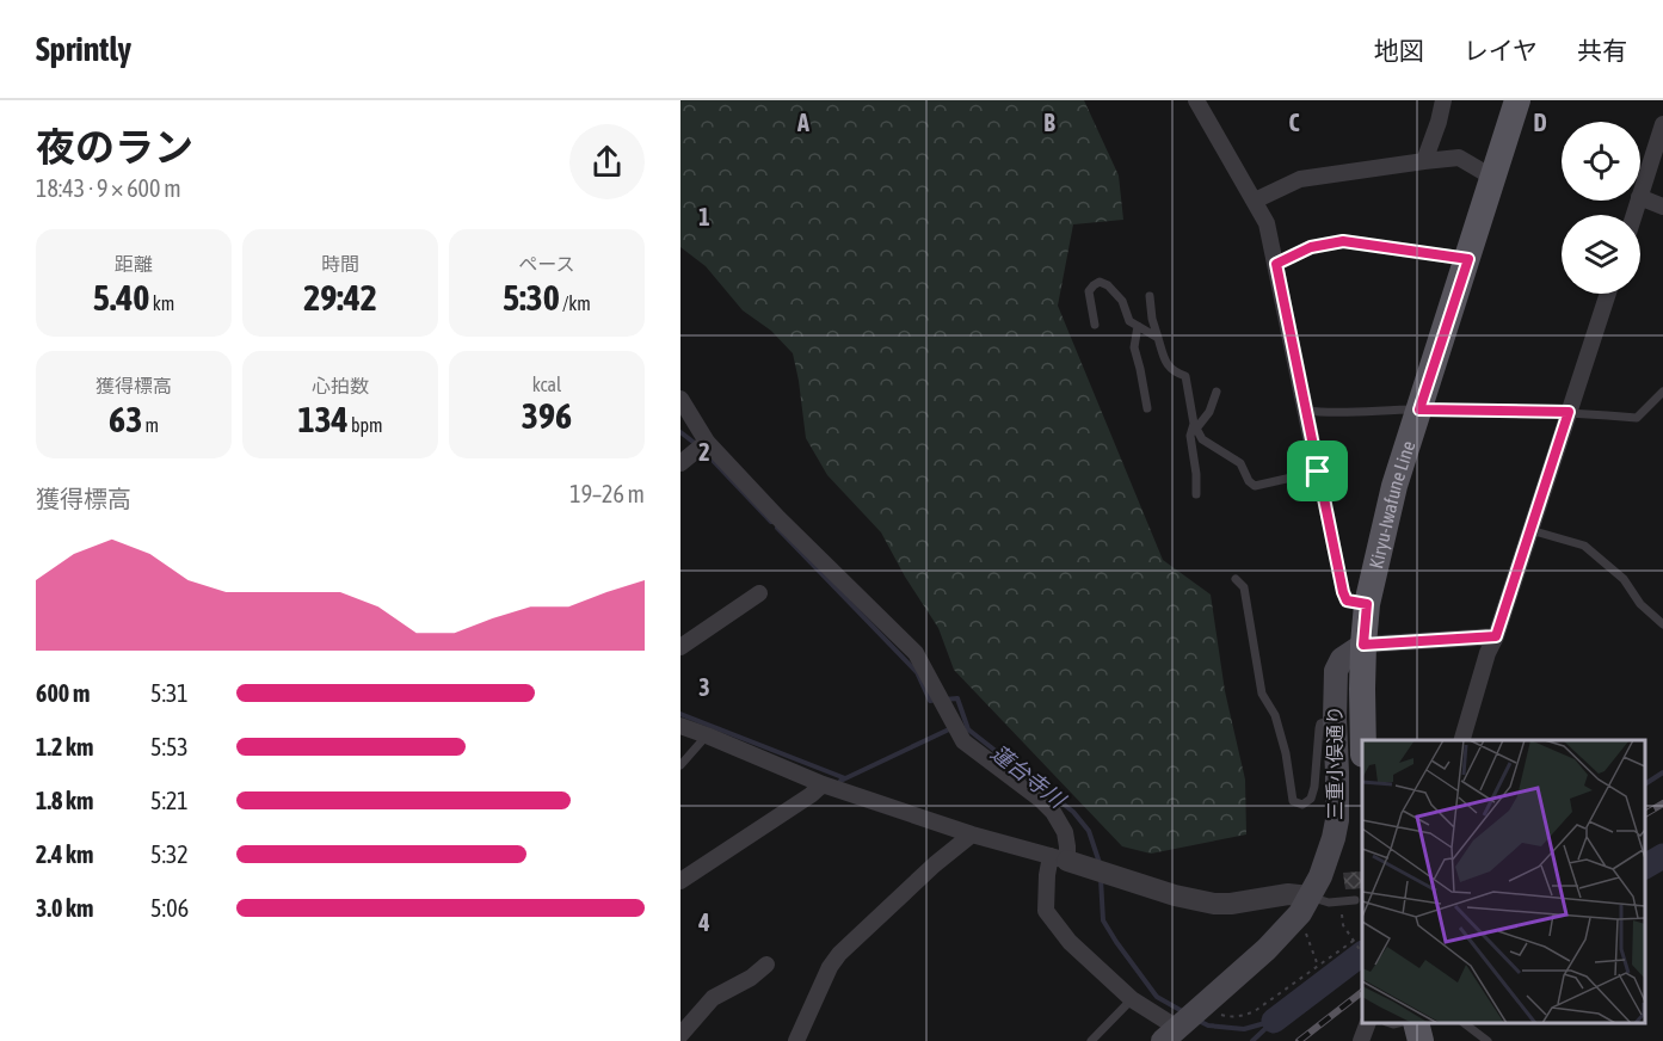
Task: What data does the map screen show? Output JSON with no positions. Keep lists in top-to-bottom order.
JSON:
{
  "streets": {
    "main road": ["Kiryu-Iwafune Line", "三重小俣通り"]
  },
  "crossings": [
    ["Kiryu-Iwafune Line", "三重小俣通り"]
  ],
  "water": ["蓮台寺川"],
  "page": {
    "header": "Sprintly",
    "nav": ["地図", "レイヤ", "共有"],
    "heading": ["夜のラン", "18:43 · 9 × 600 m"],
    "stats": [
      ["距離", "5.40 km"],
      ["時間", "29:42"],
      ["ペース", "5:30 /km"],
      ["獲得標高", "63 m"],
      ["心拍数", "134 bpm"],
      ["kcal", "396"]
    ],
    "chart": ["獲得標高", "19–26 m"],
    "list": [
      {
        "name": "600 m",
        "note": "5:31"
      },
      {
        "name": "1.2 km",
        "note": "5:53"
      },
      {
        "name": "1.8 km",
        "note": "5:21"
      },
      {
        "name": "2.4 km",
        "note": "5:32"
      },
      {
        "name": "3.0 km",
        "note": "5:06"
      }
    ]
  },
  "grid": {
    "columns": [
      "A",
      "B",
      "C",
      "D"
    ],
    "rows": [
      "1",
      "2",
      "3",
      "4"
    ]
  }
}
